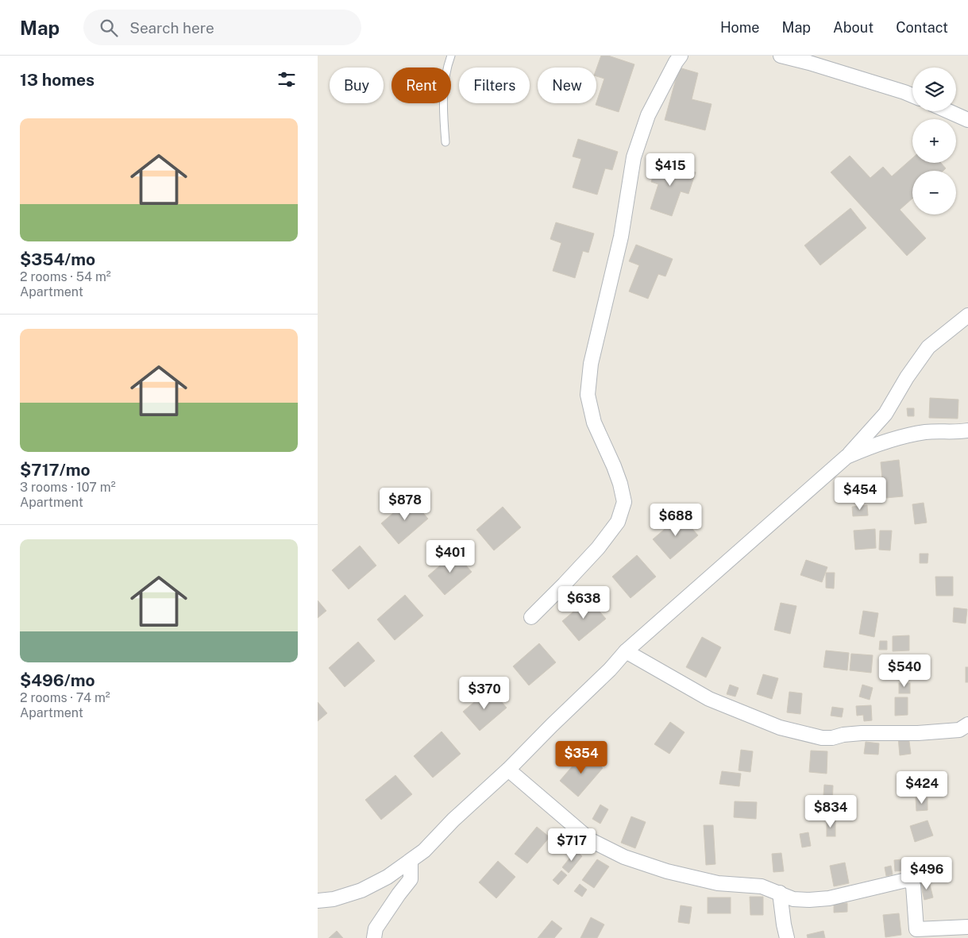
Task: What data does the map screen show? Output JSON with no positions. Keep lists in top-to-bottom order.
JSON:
{
  "page": {
    "header": "Map",
    "search": "Search here",
    "nav": [
      "Home",
      "Map",
      "About",
      "Contact"
    ],
    "heading": "13 homes",
    "map_buttons": ["+", "−"],
    "chip": [
      "Buy",
      "Rent",
      "Filters",
      "New"
    ],
    "list": [
      {
        "name": "$354/mo",
        "note": "2 rooms · 54 m² · Apartment"
      },
      {
        "name": "$717/mo",
        "note": "3 rooms · 107 m² · Apartment"
      },
      {
        "name": "$496/mo",
        "note": "2 rooms · 74 m² · Apartment"
      }
    ],
    "price": [
      "$415",
      "$454",
      "$878",
      "$688",
      "$401",
      "$638",
      "$540",
      "$370",
      "$354",
      "$424",
      "$834",
      "$717",
      "$496"
    ]
  }
}
